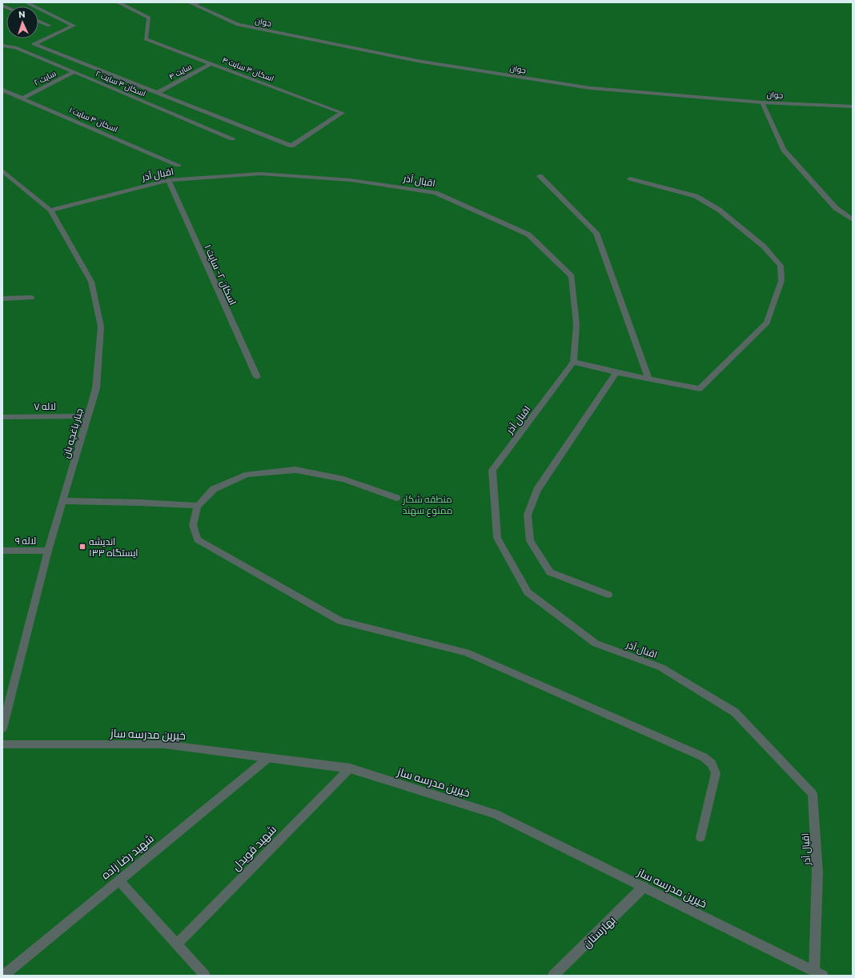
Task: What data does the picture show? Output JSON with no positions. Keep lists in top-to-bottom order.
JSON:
{
  "streets": {
    "street": [
      "جوان",
      "اسکان ۳ سایت ۴",
      "سایت ۴",
      "سایت ۲",
      "اسکان ۳ سایت ۲",
      "اسکان ۳ سایت ۱",
      "اقبال آذر",
      "اسکان ۲- سایت ۱",
      "لاله ۷",
      "جبار باغچه بان",
      "لاله ۹",
      "خیرین مدرسه ساز",
      "شهید قویدل",
      "شهید رضا زاده",
      "بهارستان"
    ]
  },
  "crossings": [
    ["اسکان ۳ سایت ۴", "سایت ۴"],
    ["سایت ۲", "اسکان ۳ سایت ۲"],
    ["سایت ۲", "اسکان ۳ سایت ۱"],
    ["اقبال آذر", "اسکان ۲- سایت ۱"],
    ["اقبال آذر", "جبار باغچه بان"],
    ["اقبال آذر", "خیرین مدرسه ساز"],
    ["لاله ۷", "جبار باغچه بان"],
    ["جبار باغچه بان", "لاله ۹"],
    ["خیرین مدرسه ساز", "شهید قویدل"],
    ["خیرین مدرسه ساز", "شهید رضا زاده"],
    ["خیرین مدرسه ساز", "بهارستان"]
  ],
  "parks": ["منطقه شکار ممنوع سهند"],
  "places": {
    "transit": ["اندیشه ایستگاه ۱۳۳"]
  },
  "north": "top"
}
